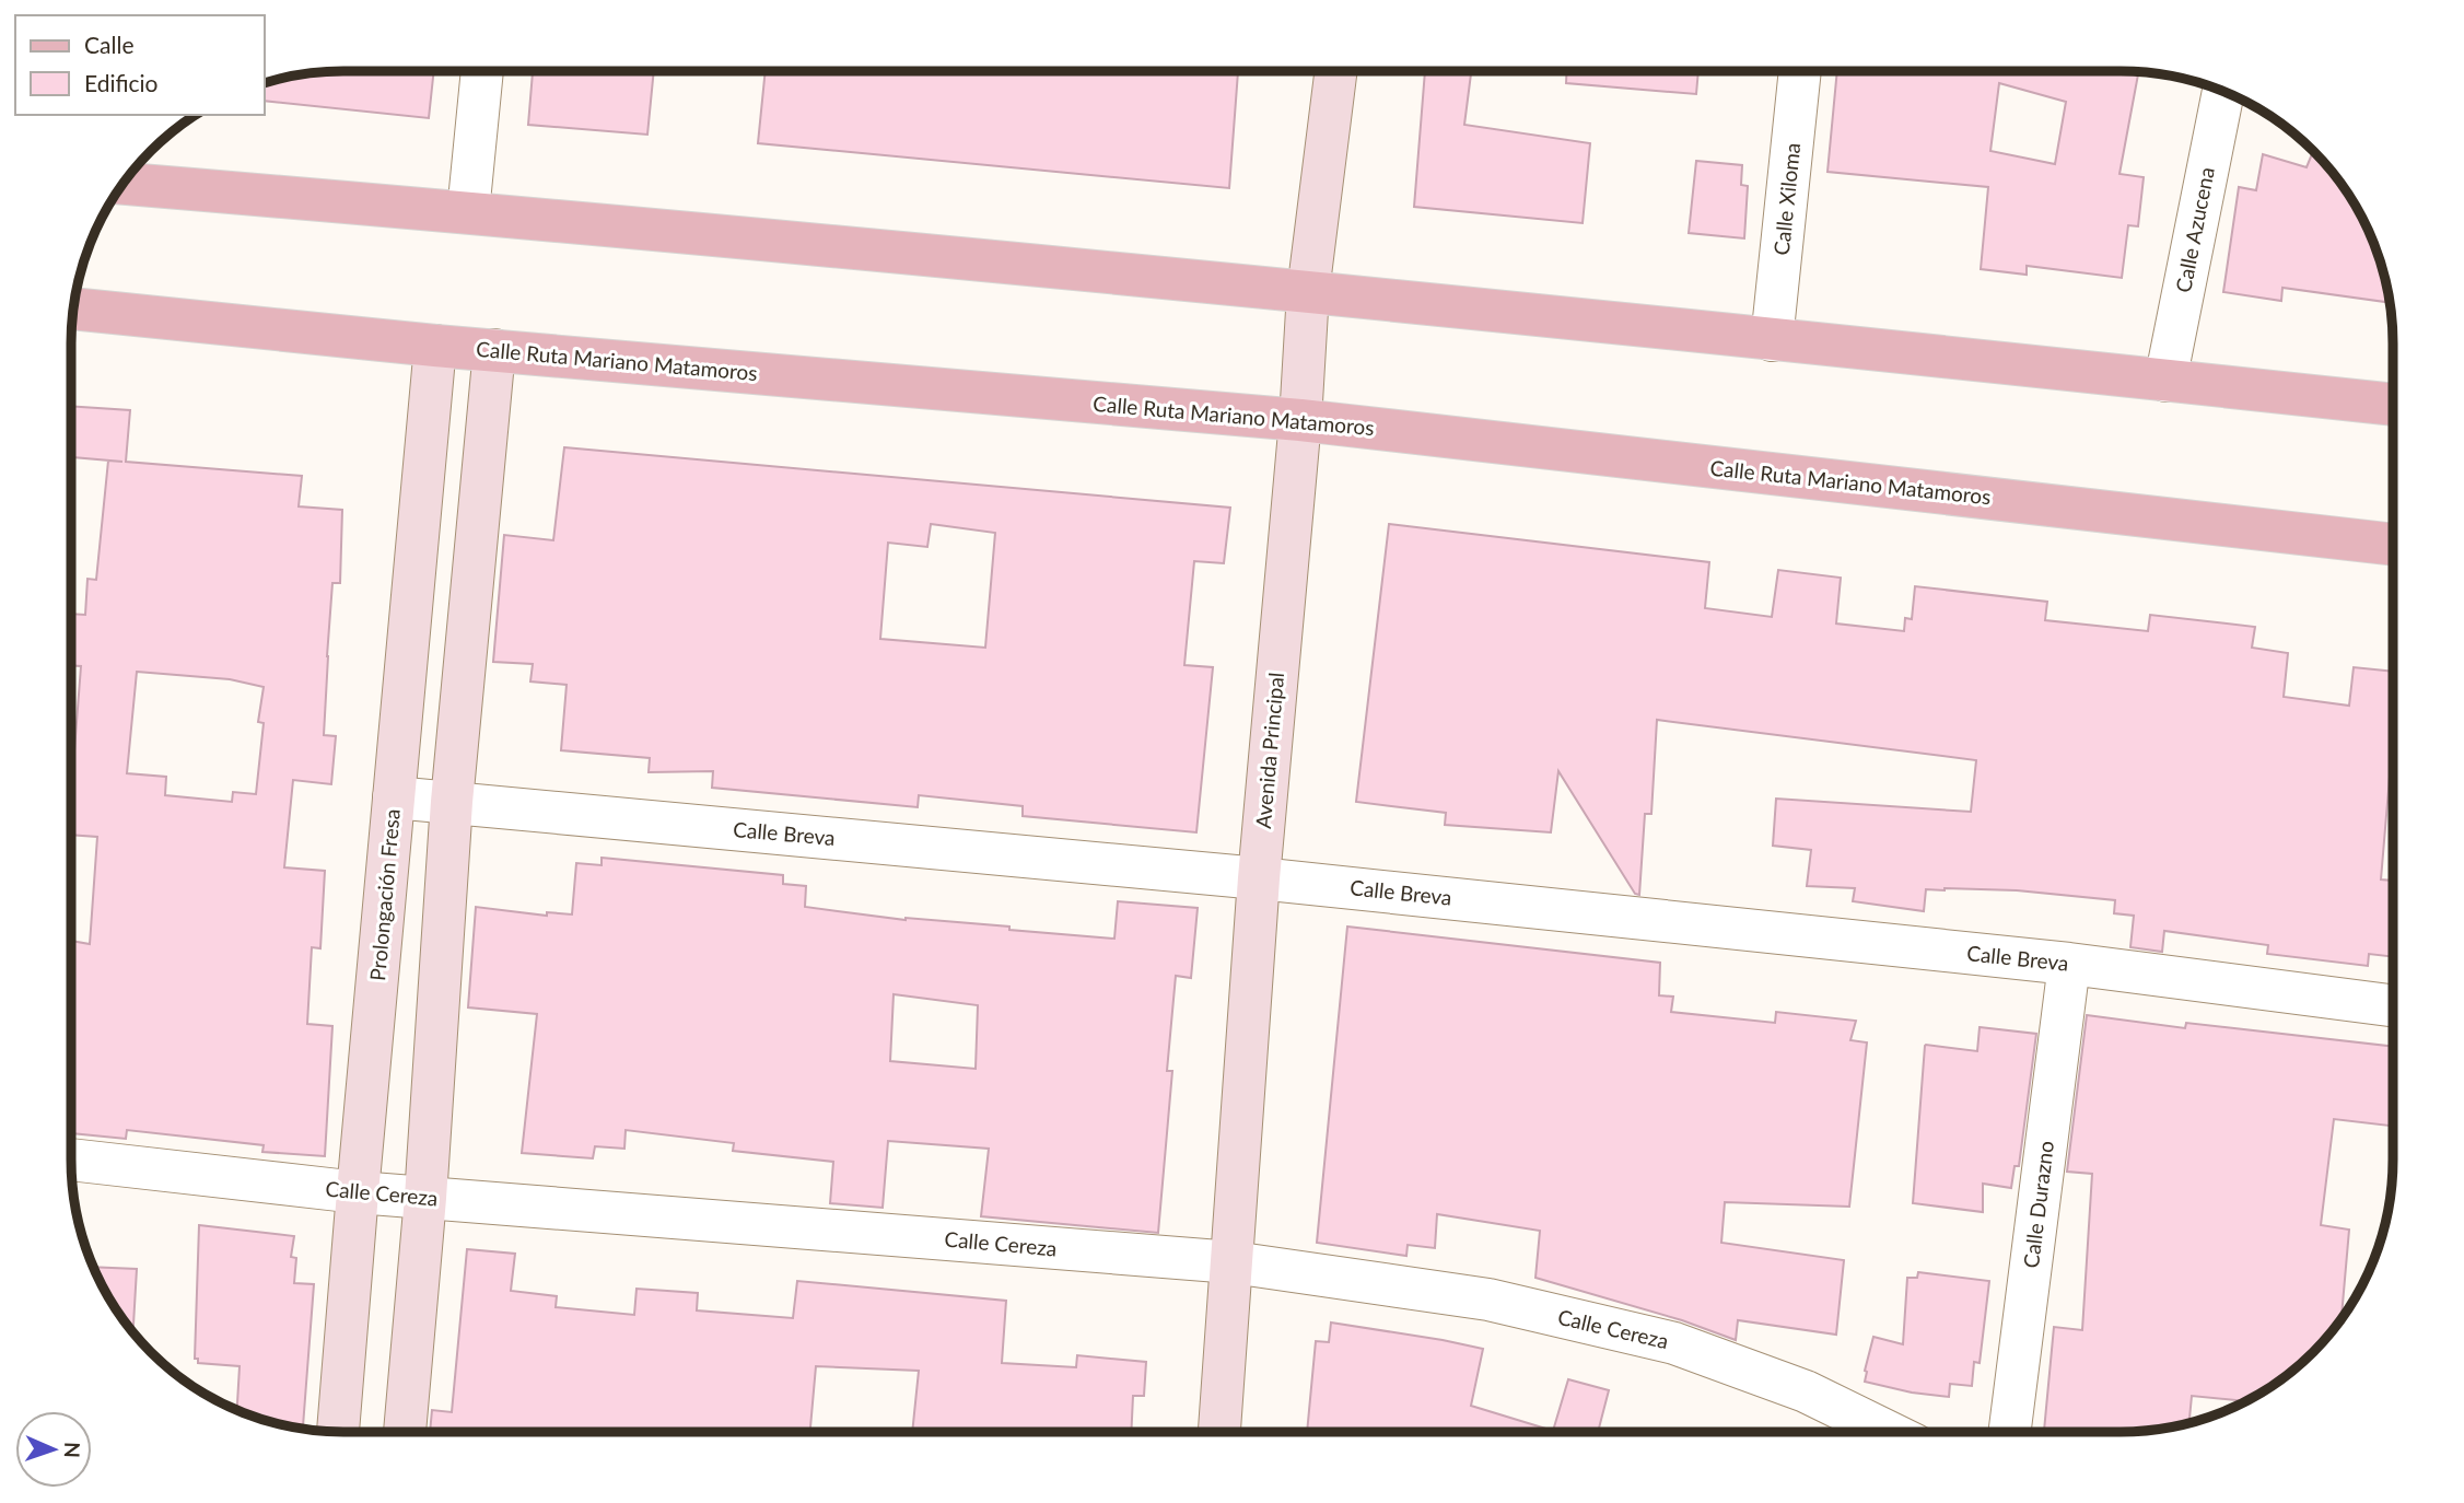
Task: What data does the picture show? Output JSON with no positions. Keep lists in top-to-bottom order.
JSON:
{
  "streets": {
    "main road": ["Calle Ruta Mariano Matamoros"],
    "street": [
      "Calle Xiloma",
      "Calle Azucena",
      "Avenida Principal",
      "Calle Breva",
      "Prolongación Fresa",
      "Calle Cereza",
      "Calle Durazno"
    ]
  },
  "crossings": [
    ["Calle Ruta Mariano Matamoros", "Avenida Principal"],
    ["Calle Ruta Mariano Matamoros", "Prolongación Fresa"],
    ["Avenida Principal", "Calle Breva"],
    ["Avenida Principal", "Calle Cereza"],
    ["Calle Breva", "Prolongación Fresa"],
    ["Calle Breva", "Calle Durazno"],
    ["Prolongación Fresa", "Calle Cereza"]
  ],
  "legend": ["Calle", "Edificio"],
  "north": "right"
}
